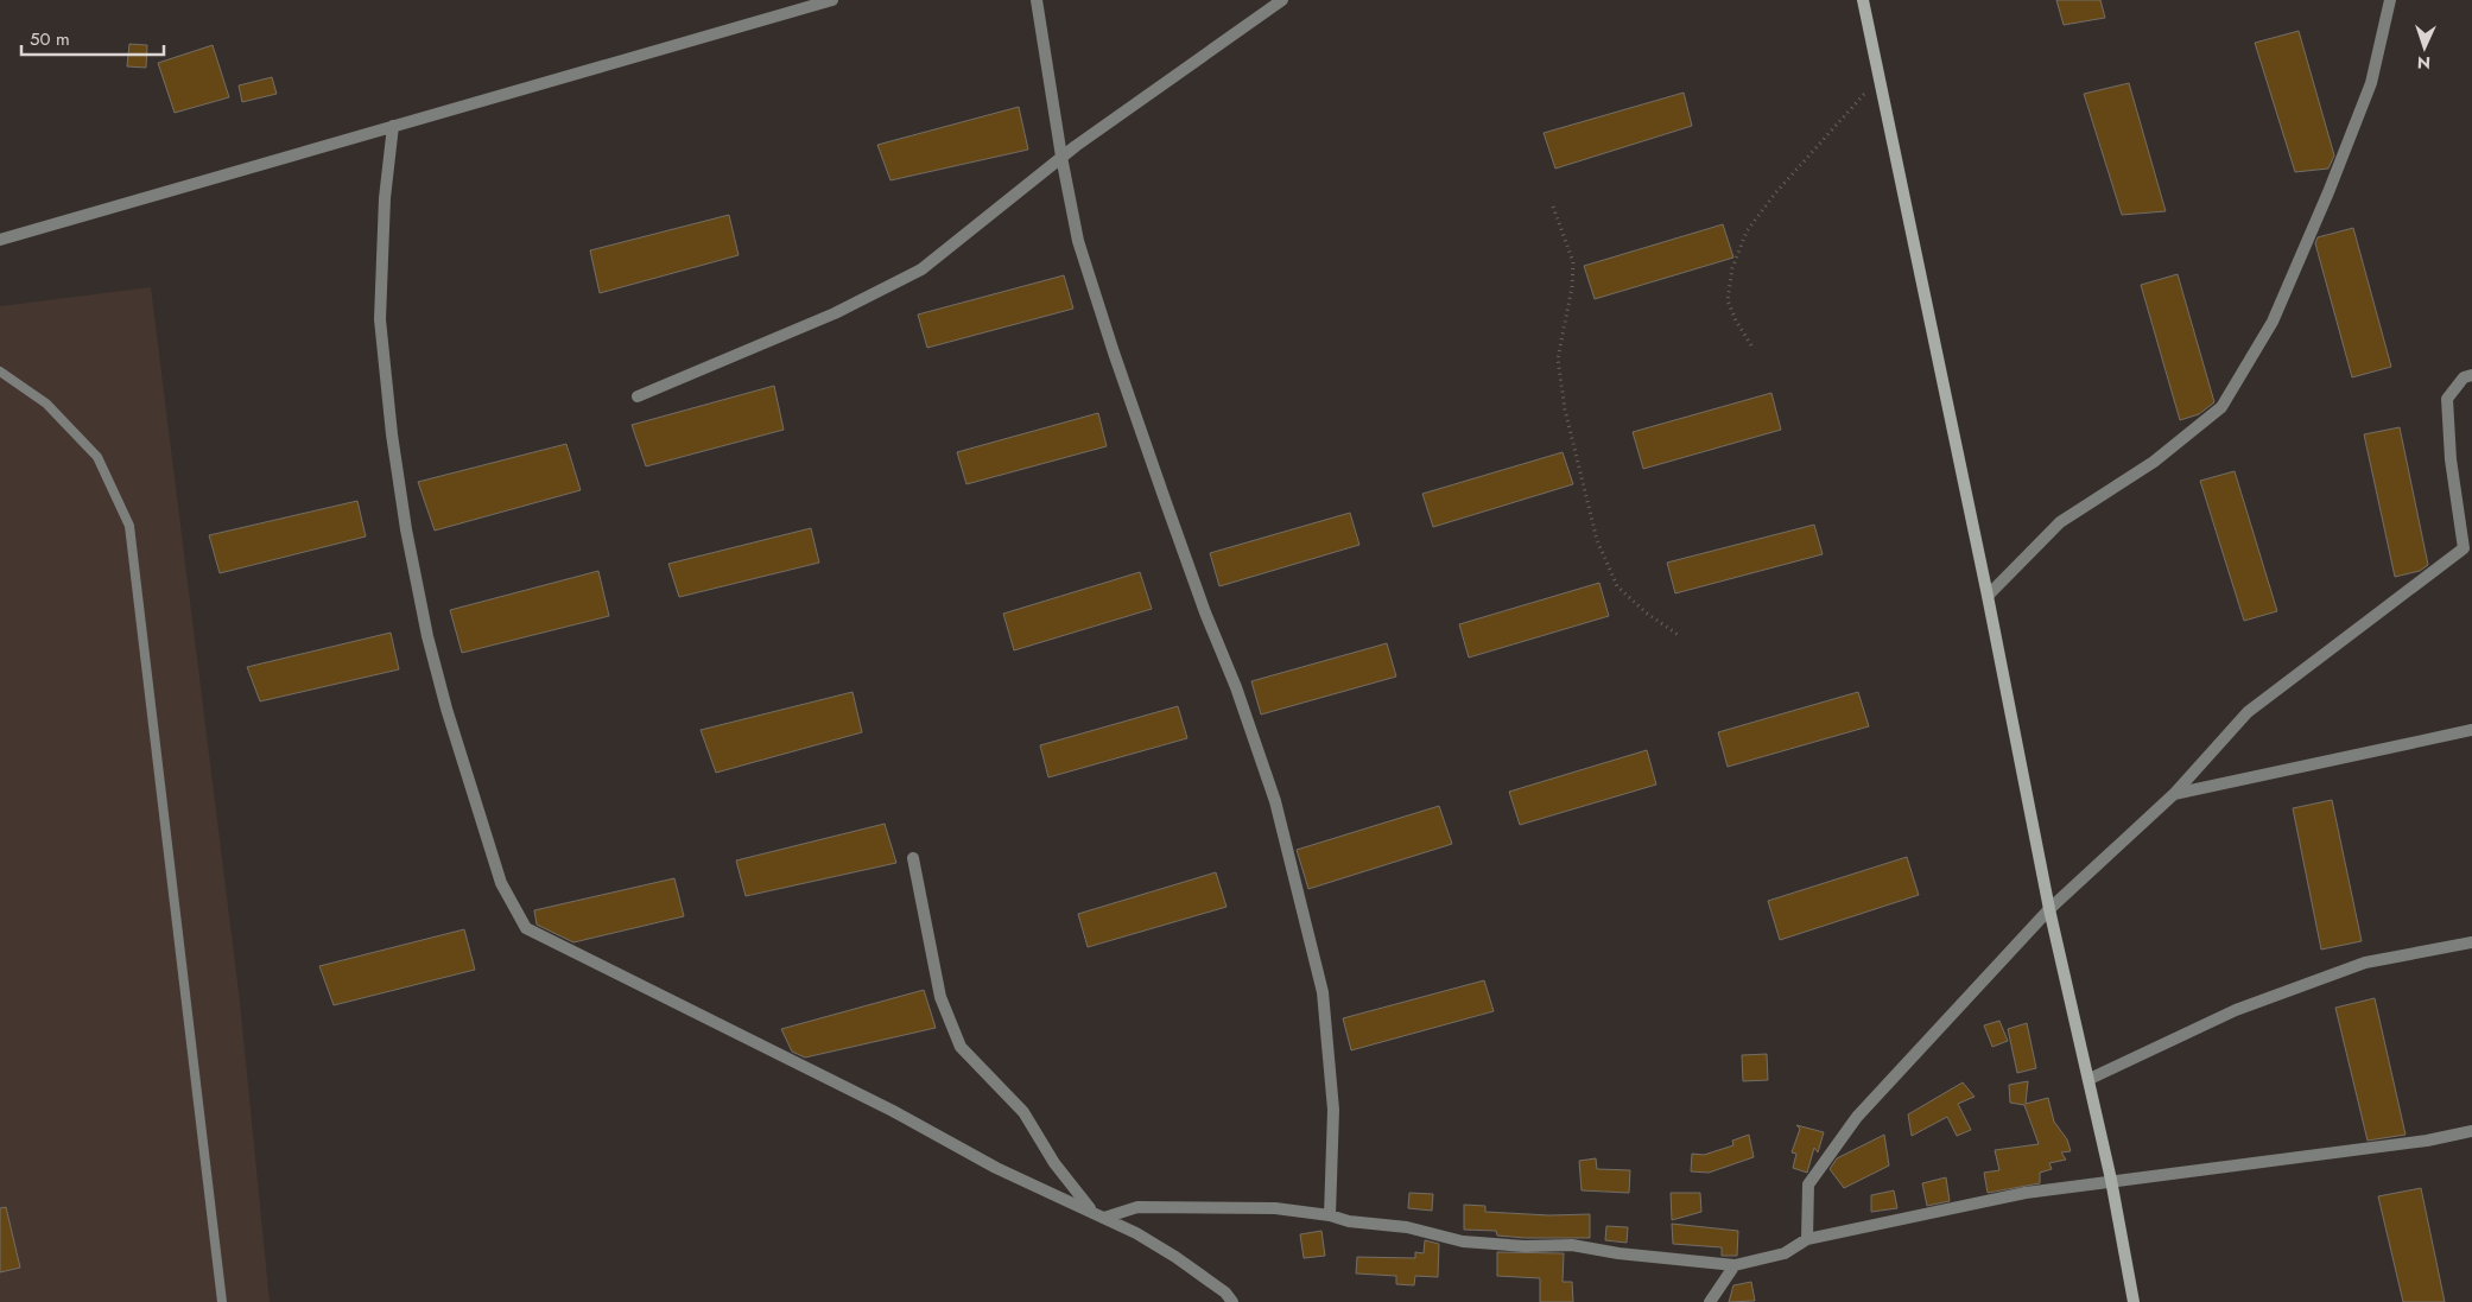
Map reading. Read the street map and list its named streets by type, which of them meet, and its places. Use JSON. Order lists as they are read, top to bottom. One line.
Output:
{"scale_bar":"50 m","north":"bottom"}
